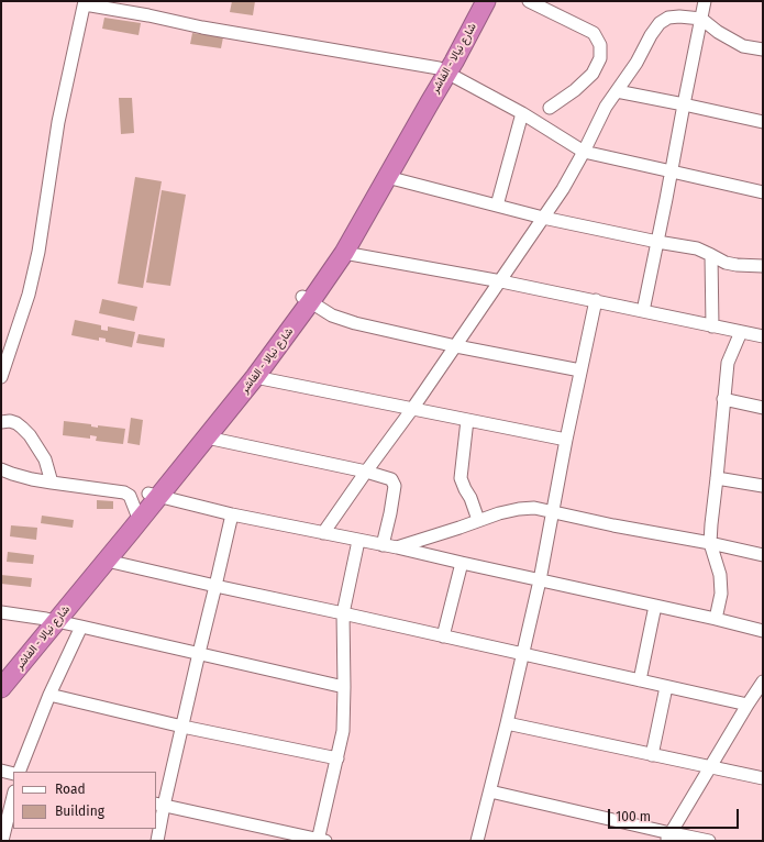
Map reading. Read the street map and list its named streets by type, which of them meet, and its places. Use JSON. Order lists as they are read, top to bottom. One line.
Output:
{"streets":{"highway":["شارع نيالا - الفاشر"]},"legend":["Road","Building"],"scale_bar":"100 m"}
